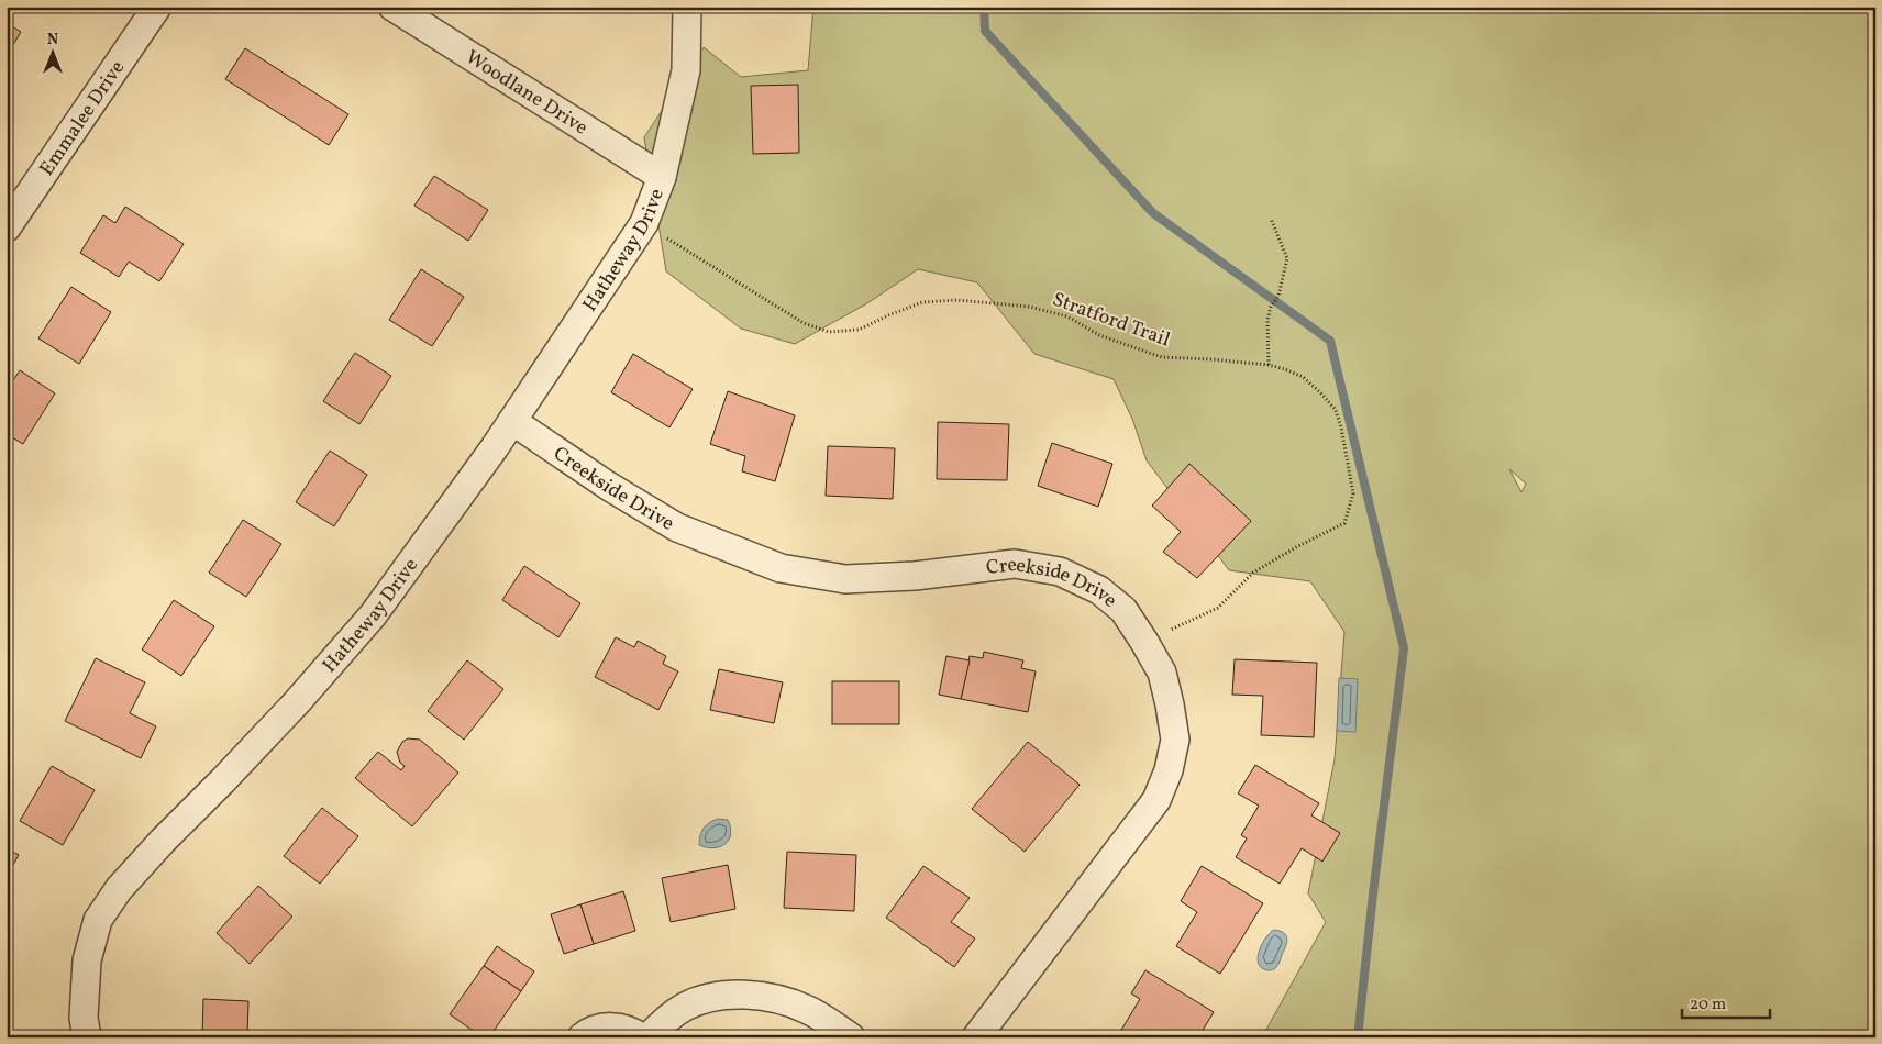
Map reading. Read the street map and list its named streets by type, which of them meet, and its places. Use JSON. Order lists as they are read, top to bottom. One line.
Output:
{"streets":{"street":["Woodlane Drive","Emmalee Drive","Hatheway Drive","Creekside Drive"],"path":["Stratford Trail"]},"crossings":[["Woodlane Drive","Hatheway Drive"],["Hatheway Drive","Stratford Trail"],["Hatheway Drive","Creekside Drive"],["Stratford Trail","Creekside Drive"]],"scale_bar":"20 m","north":"top"}
